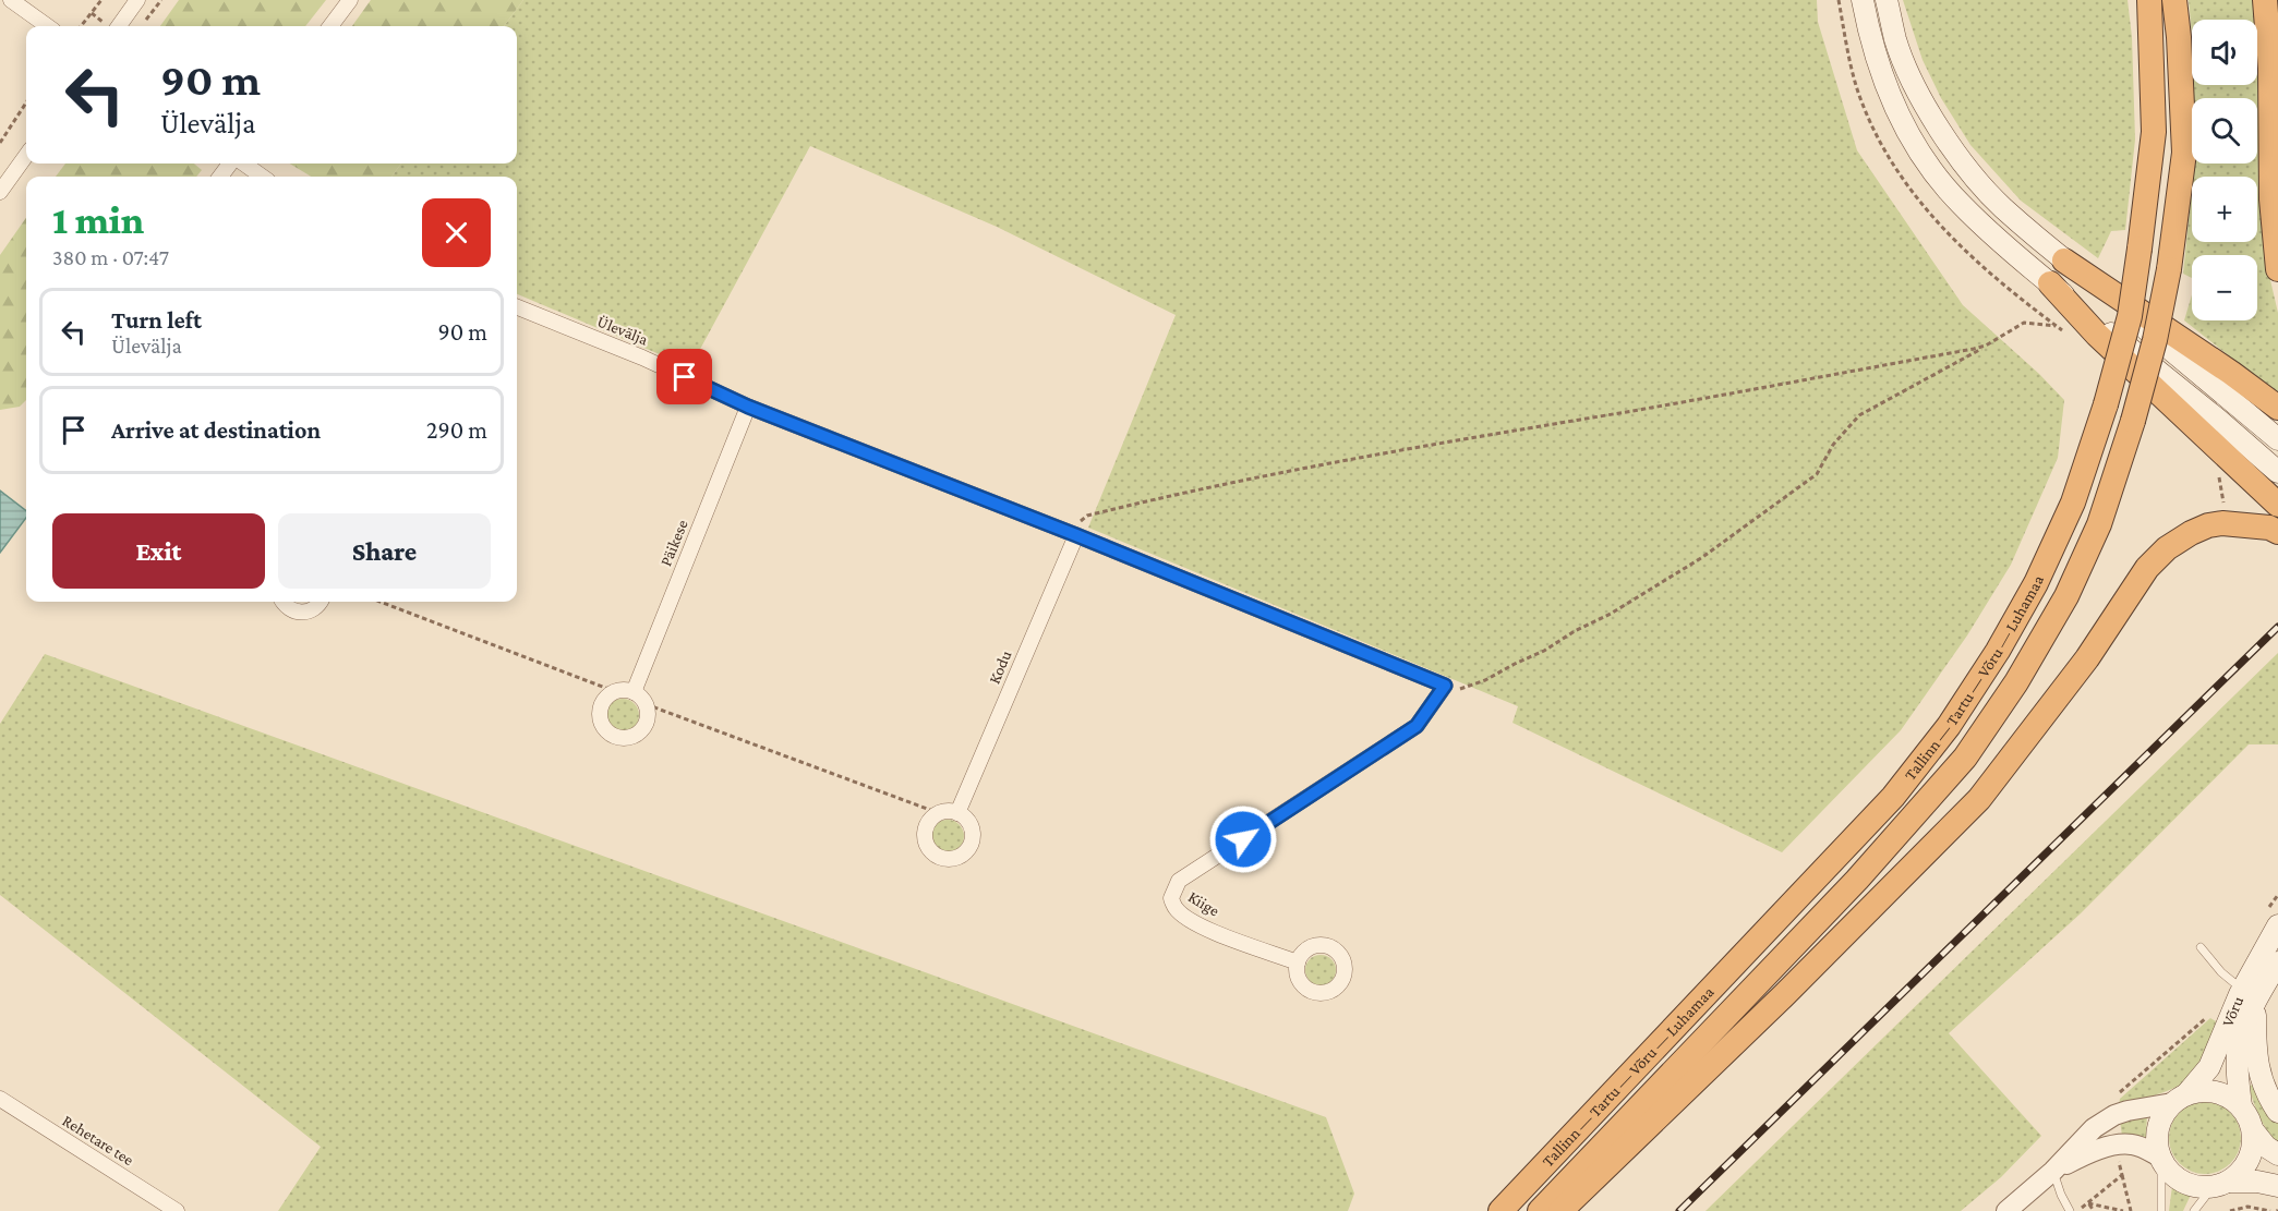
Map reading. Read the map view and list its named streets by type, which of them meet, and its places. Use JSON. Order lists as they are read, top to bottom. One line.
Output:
{"streets":{"highway":["Tallinn — Tartu — Võru — Luhamaa"],"main road":["Võru"],"street":["Ülevälja","Päikese","Kodu","Kiige","Rehetare tee"]},"crossings":[["Ülevälja","Päikese"],["Ülevälja","Kodu"],["Ülevälja","Kiige"]],"page":{"map_buttons":["+","−"],"turn":["90 m","Ülevälja"],"heading":["1 min","380 m · 07:47"],"list":[{"name":"Turn left","note":"Ülevälja","value":"90 m"},{"name":"Arrive at destination","value":"290 m"}],"buttons":["Exit","Share"]}}
